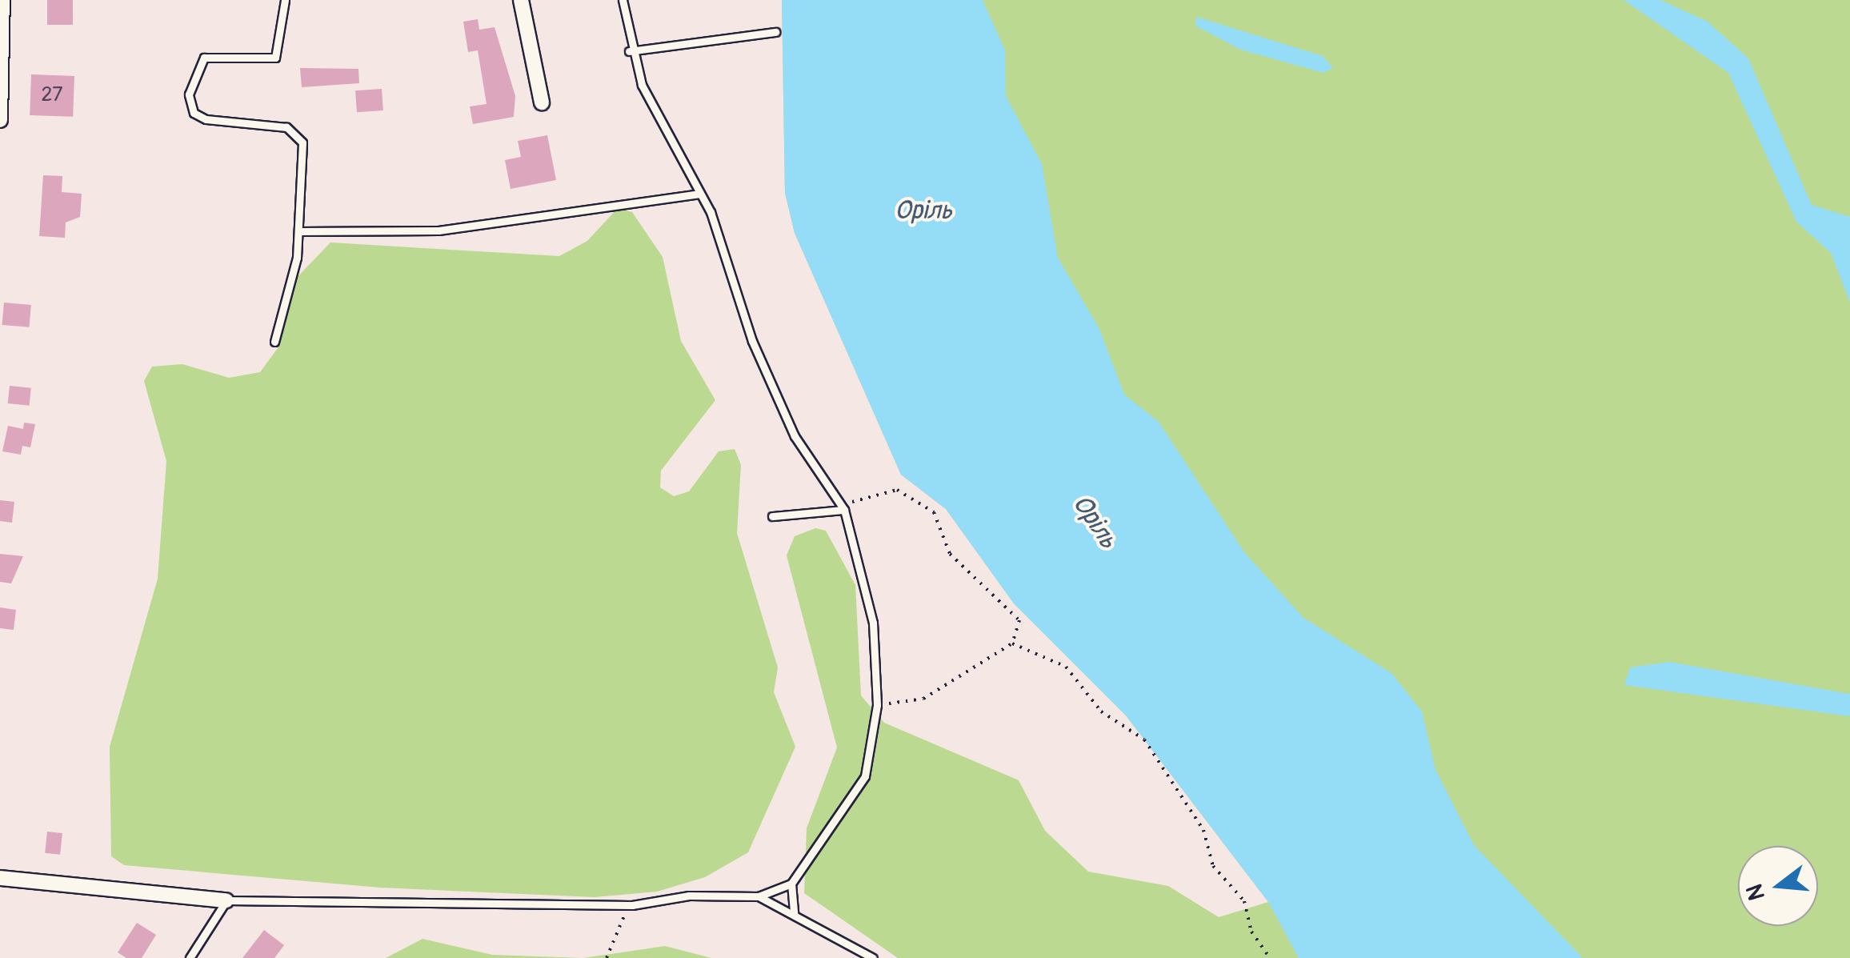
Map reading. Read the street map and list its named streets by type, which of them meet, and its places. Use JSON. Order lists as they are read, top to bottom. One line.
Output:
{"water":["Орiль","Оріль"],"house_numbers":["27"],"north":"left"}
